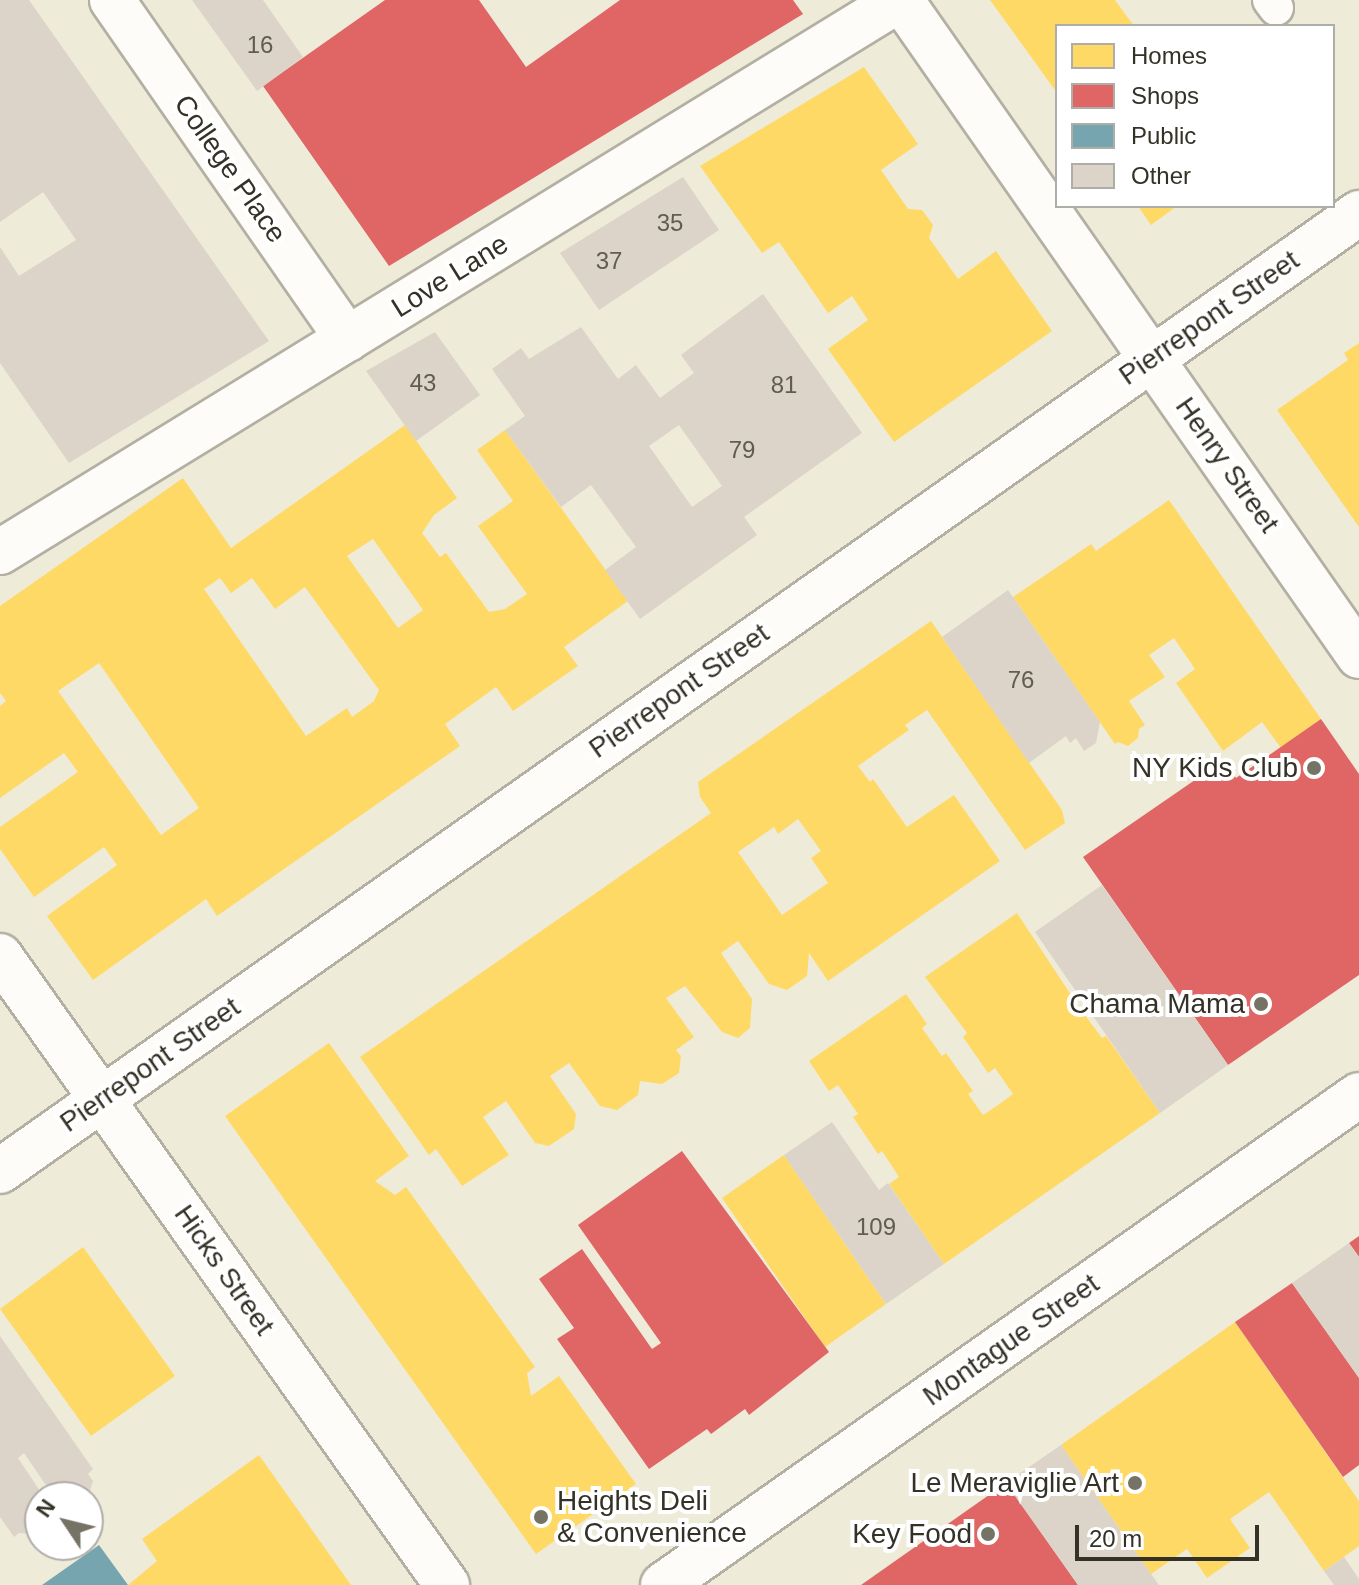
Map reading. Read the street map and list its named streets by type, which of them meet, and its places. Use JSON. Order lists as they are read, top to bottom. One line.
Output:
{"streets":{"street":["College Place","Love Lane","Pierrepont Street","Henry Street","Hicks Street","Montague Street"]},"crossings":[["College Place","Love Lane"],["Love Lane","Henry Street"],["Pierrepont Street","Henry Street"],["Pierrepont Street","Hicks Street"]],"places":["NY Kids Club","Chama Mama","Le Meraviglie Art","Heights Deli & Convenience","Key Food"],"house_numbers":["16","35","37","43","81","79","76","109"],"legend":["Homes","Shops","Public","Other"],"scale_bar":"20 m","north":"top left"}
